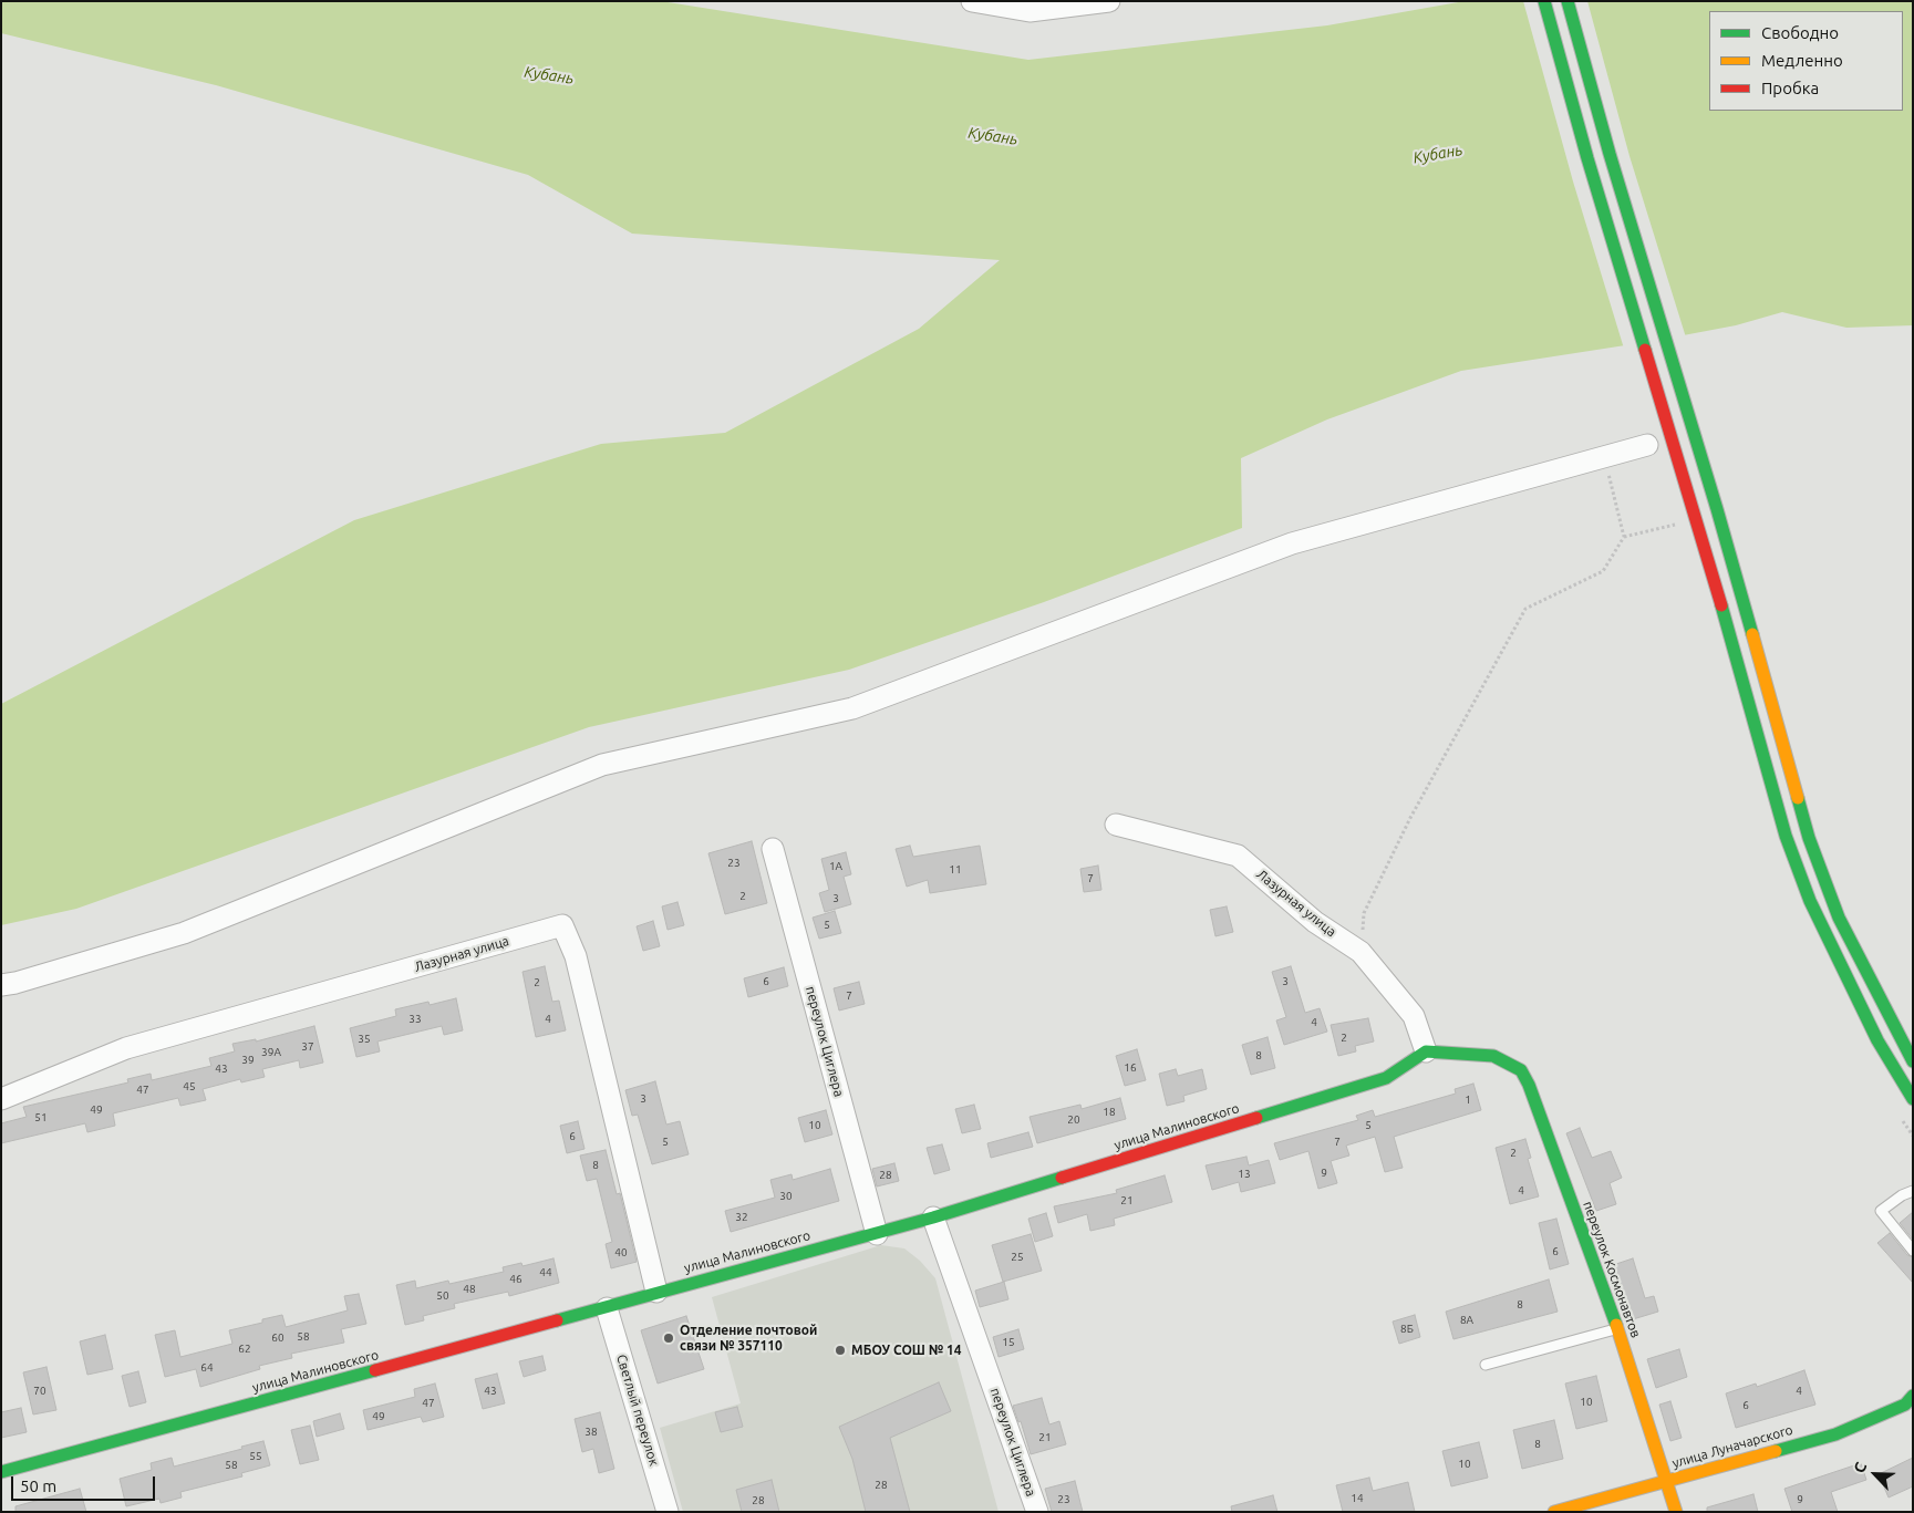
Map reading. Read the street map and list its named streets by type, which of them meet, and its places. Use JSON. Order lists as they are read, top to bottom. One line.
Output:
{"streets":{"street":["Лазурная улица","переулок Циглера","улица Малиновского","переулок Космонавтов","Светлый переулок","улица Луначарского"]},"crossings":[["Лазурная улица","улица Малиновского"],["Лазурная улица","переулок Космонавтов"],["переулок Циглера","улица Малиновского"],["улица Малиновского","переулок Космонавтов"],["улица Малиновского","Светлый переулок"],["переулок Космонавтов","улица Луначарского"]],"water":["Кубань"],"places":["Отделение почтовой связи № 357110","МБОУ СОШ № 14"],"house_numbers":["23","1А","11","7","2","3","5","6","3","2","7","33","4","4","2","35","37","39А","8","39","16","43","45","47","3","1","49","18","51","20","10","5","6","5","7","2","8","9","13","28","4","30","21","32","6","40","25","44","46","48","50","8","8А","8Б","58","60","15","62","64","70","43","4","10","47","6","49","38","21","8","55","10","58","28","14","23","9","28"],"legend":["Свободно","Медленно","Пробка"],"scale_bar":"50 m","north":"top left"}
